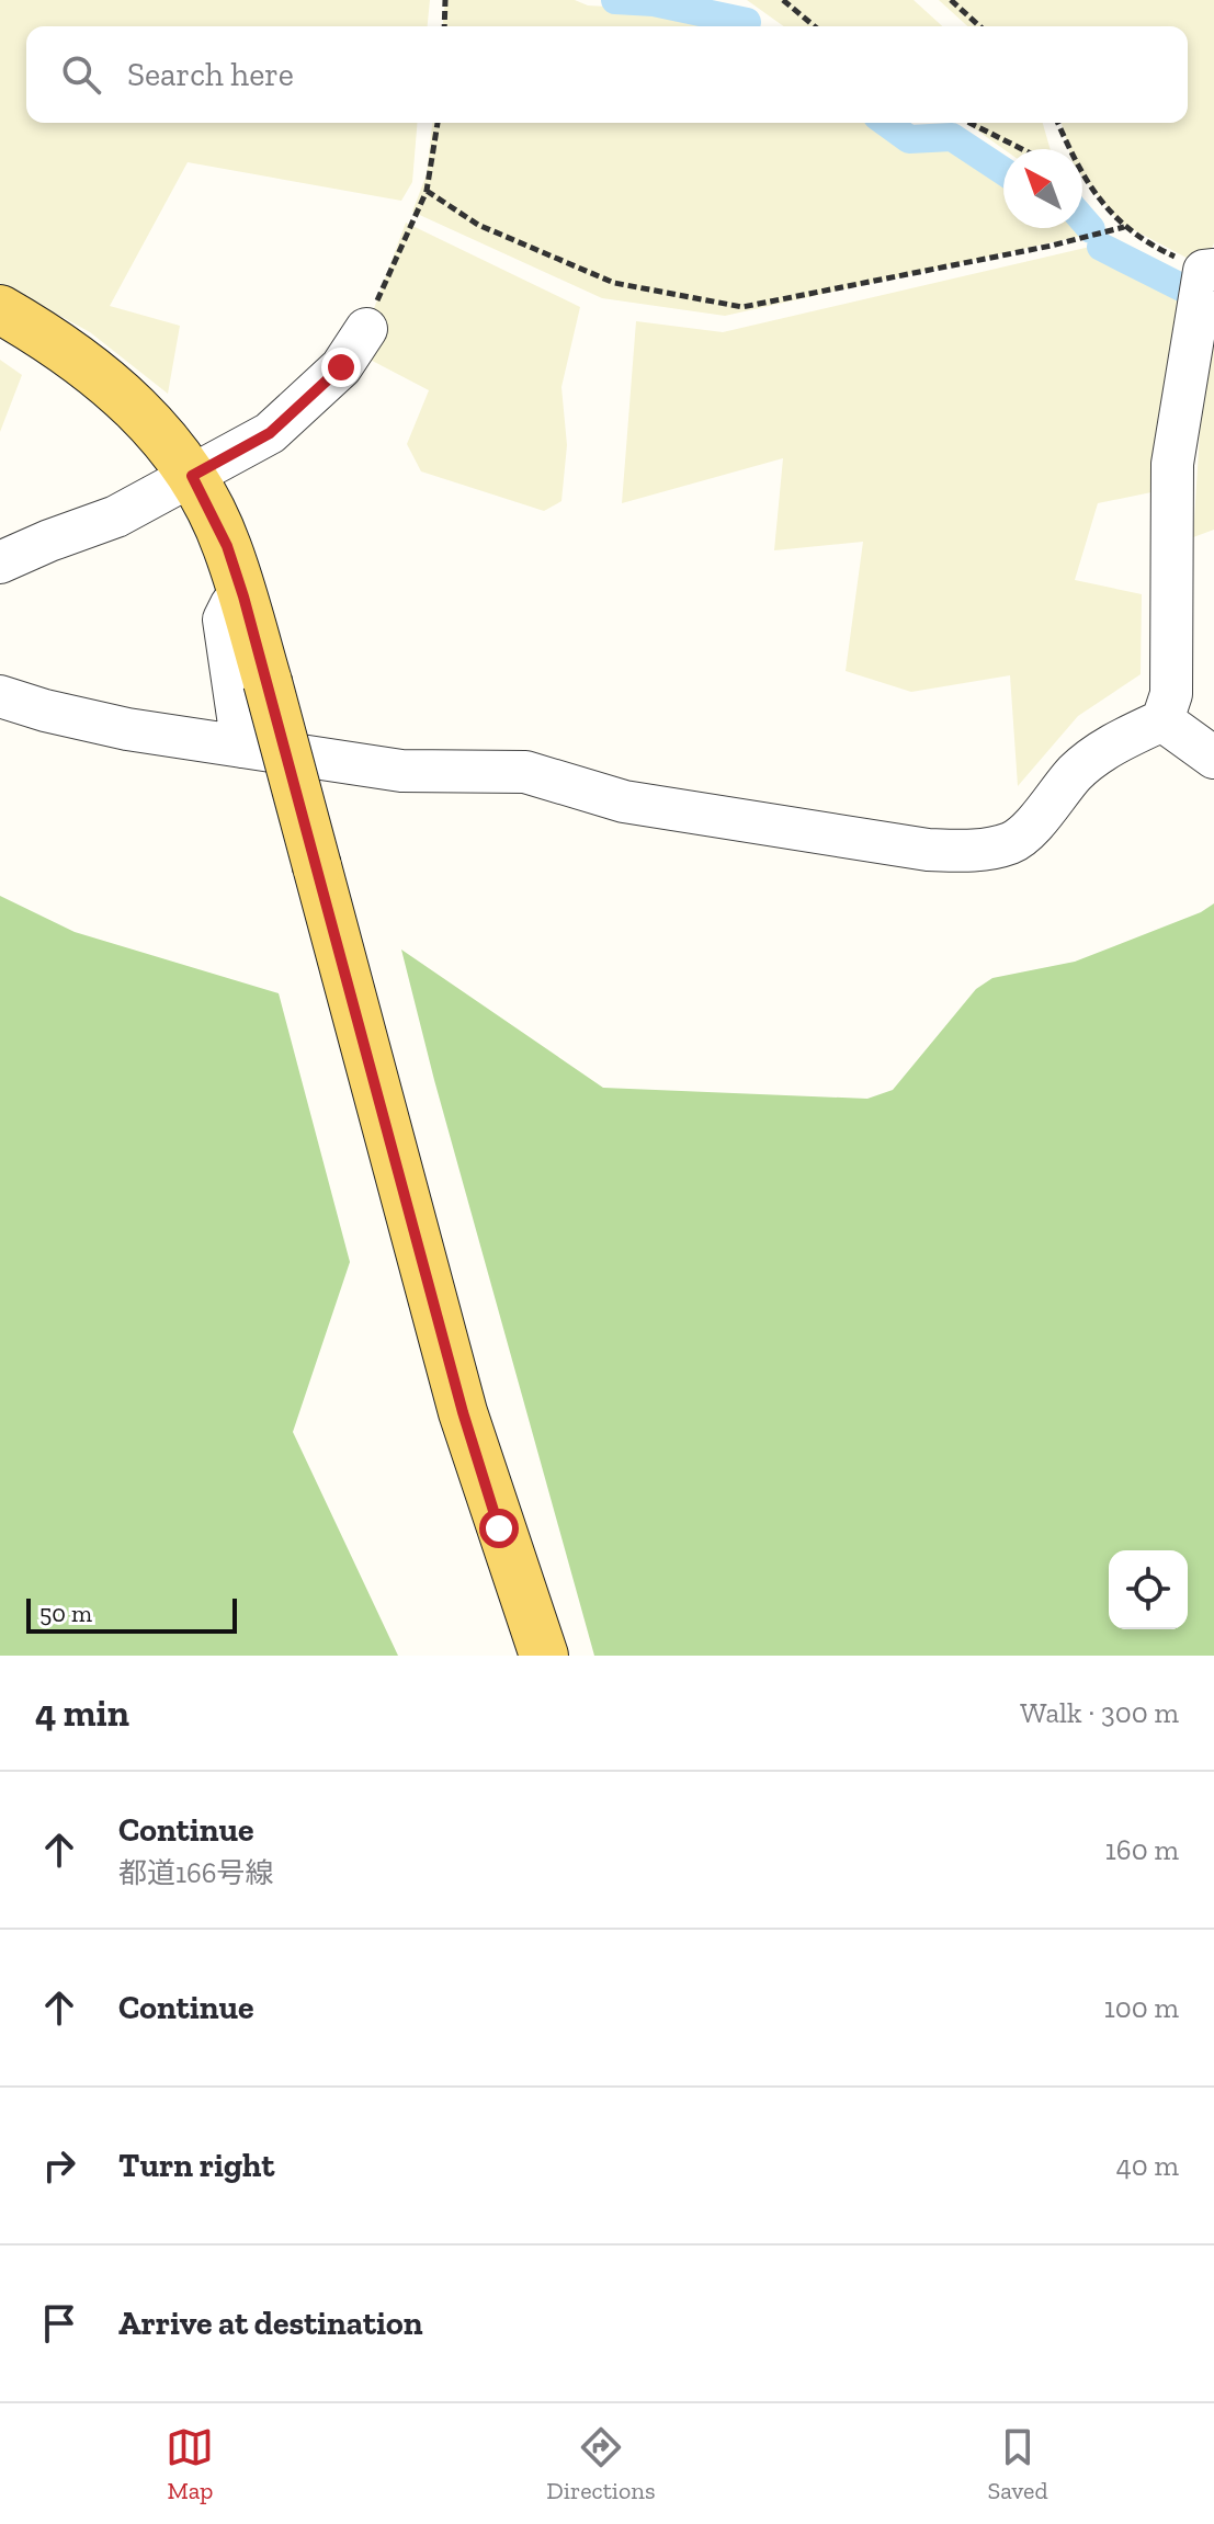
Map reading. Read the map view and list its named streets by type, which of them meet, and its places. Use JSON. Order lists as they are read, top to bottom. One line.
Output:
{"scale_bar":"50 m","north":"top left","page":{"search":"Search here","scale":"50 m","heading":["4 min","Walk · 300 m"],"list":[["Continue","都道166号線","160 m"],["Continue","100 m"],["Turn right","40 m"],"Arrive at destination"],"nav":["Map","Directions","Saved"]}}
